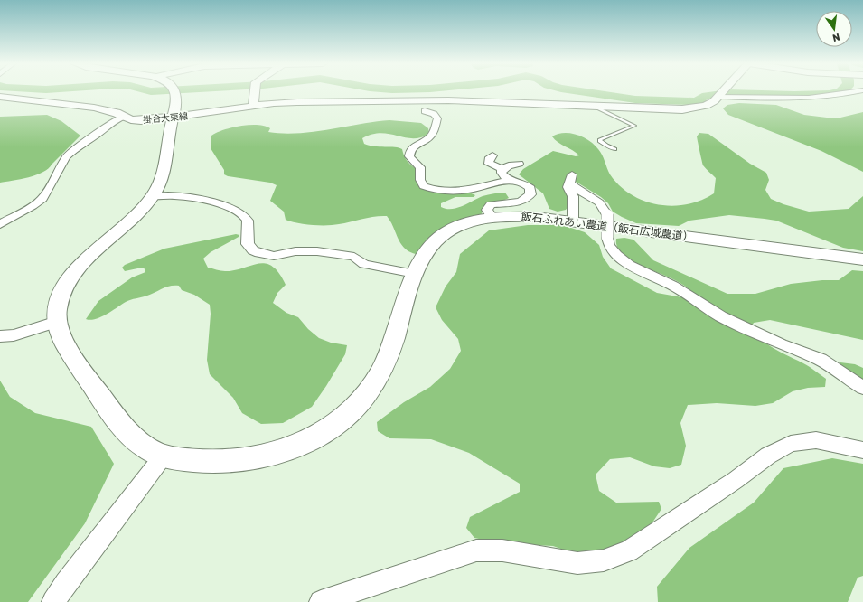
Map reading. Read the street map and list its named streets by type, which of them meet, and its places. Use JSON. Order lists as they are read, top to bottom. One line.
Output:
{"streets":{"street":["掛合大東線","飯石ふれあい農道（飯石広域農道）"]},"crossings":[["掛合大東線","飯石ふれあい農道（飯石広域農道）"]],"north":"bottom"}
